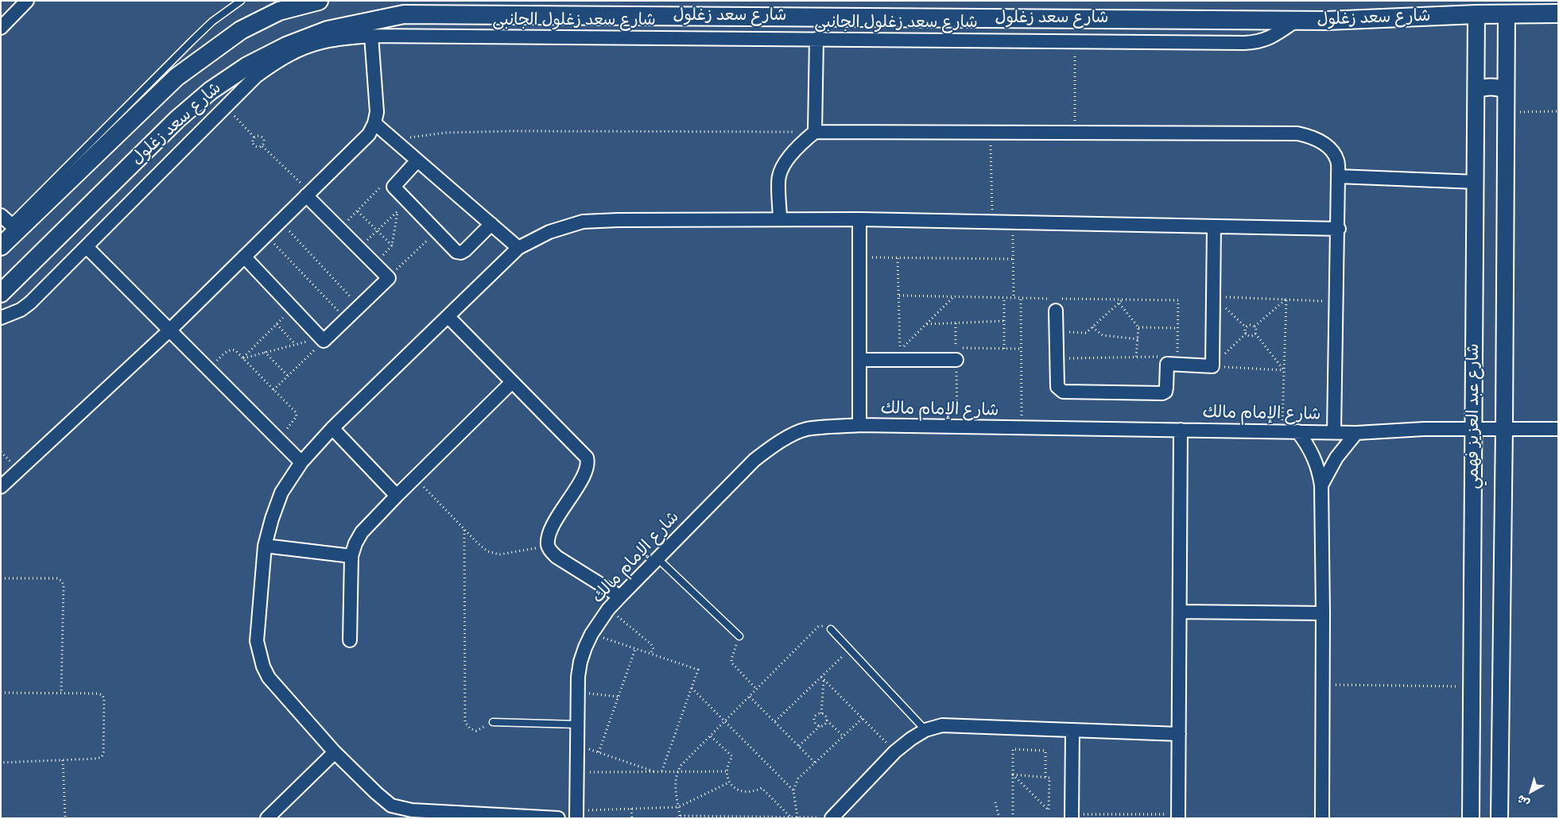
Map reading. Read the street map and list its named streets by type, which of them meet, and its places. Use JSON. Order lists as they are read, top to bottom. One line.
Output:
{"streets":{"main road":["شارع سعد زغلول"],"street":["شارع سعد زغلول الجانبى","شارع الإمام مالك","شارع عبد العزيز فهمي"]},"crossings":[["شارع سعد زغلول","شارع سعد زغلول الجانبى"],["شارع سعد زغلول","شارع عبد العزيز فهمي"],["شارع الإمام مالك","شارع عبد العزيز فهمي"]],"north":"bottom left"}
